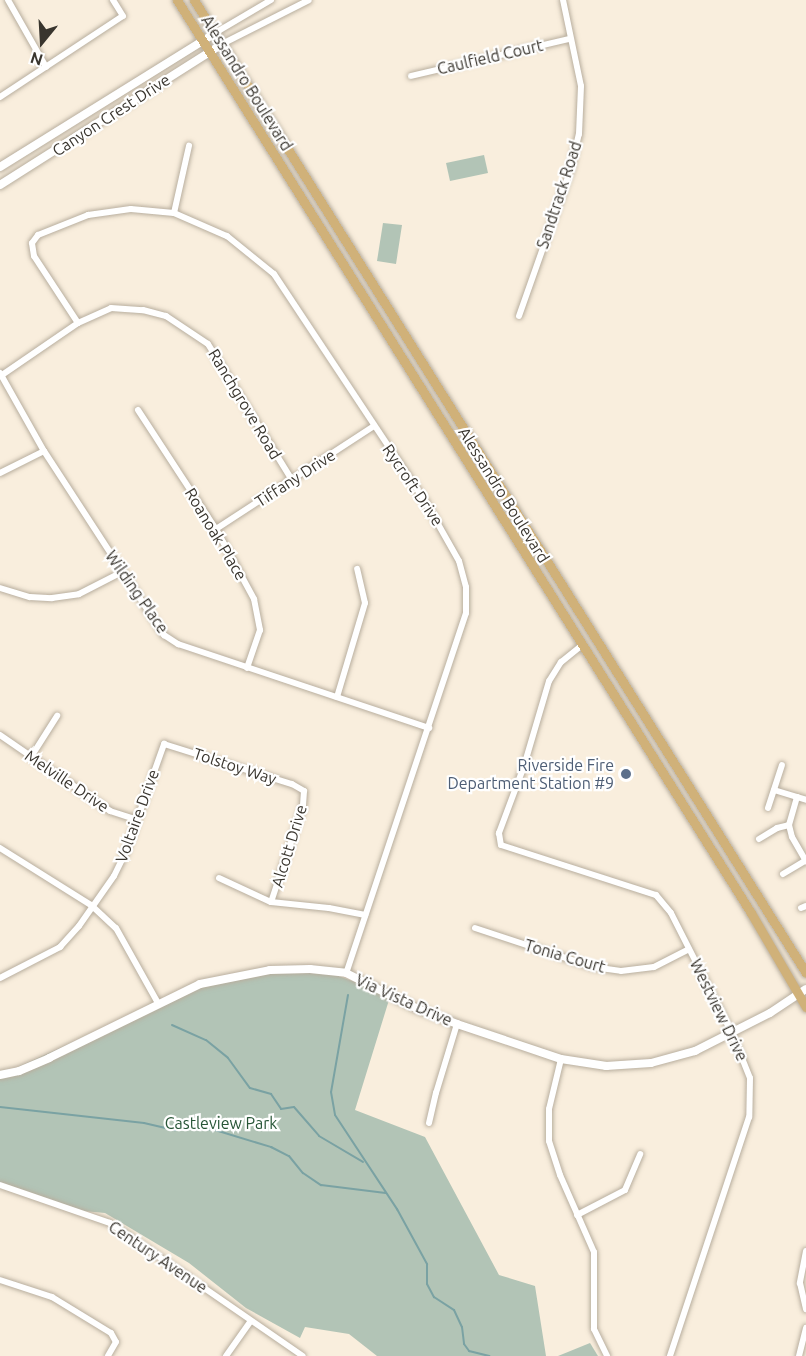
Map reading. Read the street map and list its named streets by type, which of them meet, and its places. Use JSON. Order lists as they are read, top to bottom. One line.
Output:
{"streets":{"main road":["Alessandro Boulevard"],"street":["Caulfield Court","Canyon Crest Drive","Sandtrack Road","Ranchgrove Road","Tiffany Drive","Rycroft Drive","Roanoak Place","Wilding Place","Tolstoy Way","Melville Drive","Voltaire Drive","Alcott Drive","Tonia Court","Via Vista Drive","Westview Drive","Century Avenue"]},"crossings":[["Caulfield Court","Sandtrack Road"],["Alessandro Boulevard","Canyon Crest Drive"],["Alessandro Boulevard","Via Vista Drive"],["Alessandro Boulevard","Westview Drive"],["Ranchgrove Road","Tiffany Drive"],["Ranchgrove Road","Rycroft Drive"],["Ranchgrove Road","Wilding Place"],["Tiffany Drive","Rycroft Drive"],["Tiffany Drive","Roanoak Place"],["Rycroft Drive","Wilding Place"],["Rycroft Drive","Via Vista Drive"],["Roanoak Place","Wilding Place"],["Tolstoy Way","Voltaire Drive"],["Tolstoy Way","Alcott Drive"],["Melville Drive","Voltaire Drive"],["Tonia Court","Westview Drive"],["Via Vista Drive","Westview Drive"]],"parks":["Castleview Park"],"places":["Riverside Fire Department Station #9"],"north":"bottom"}
